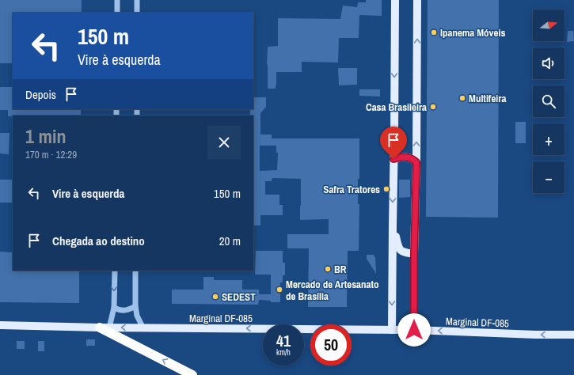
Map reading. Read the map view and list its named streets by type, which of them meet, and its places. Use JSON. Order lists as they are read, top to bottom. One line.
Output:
{"streets":{"main road":["Marginal DF-085"]},"one_way":["Marginal DF-085"],"places":["Ipanema Móveis","Multifeira","Casa Brasileira","Safra Tratores","BR","Mercado de Artesanato de Brasília","SEDEST"],"north":"right","page":{"map_buttons":["+","−"],"turn":["150 m","Vire à esquerda"],"then":"Depois","heading":["1 min","170 m · 12:29"],"list":[{"name":"Vire à esquerda","value":"150 m"},{"name":"Chegada ao destino","value":"20 m"}],"speed":"41 km/h","limit":"50"}}
